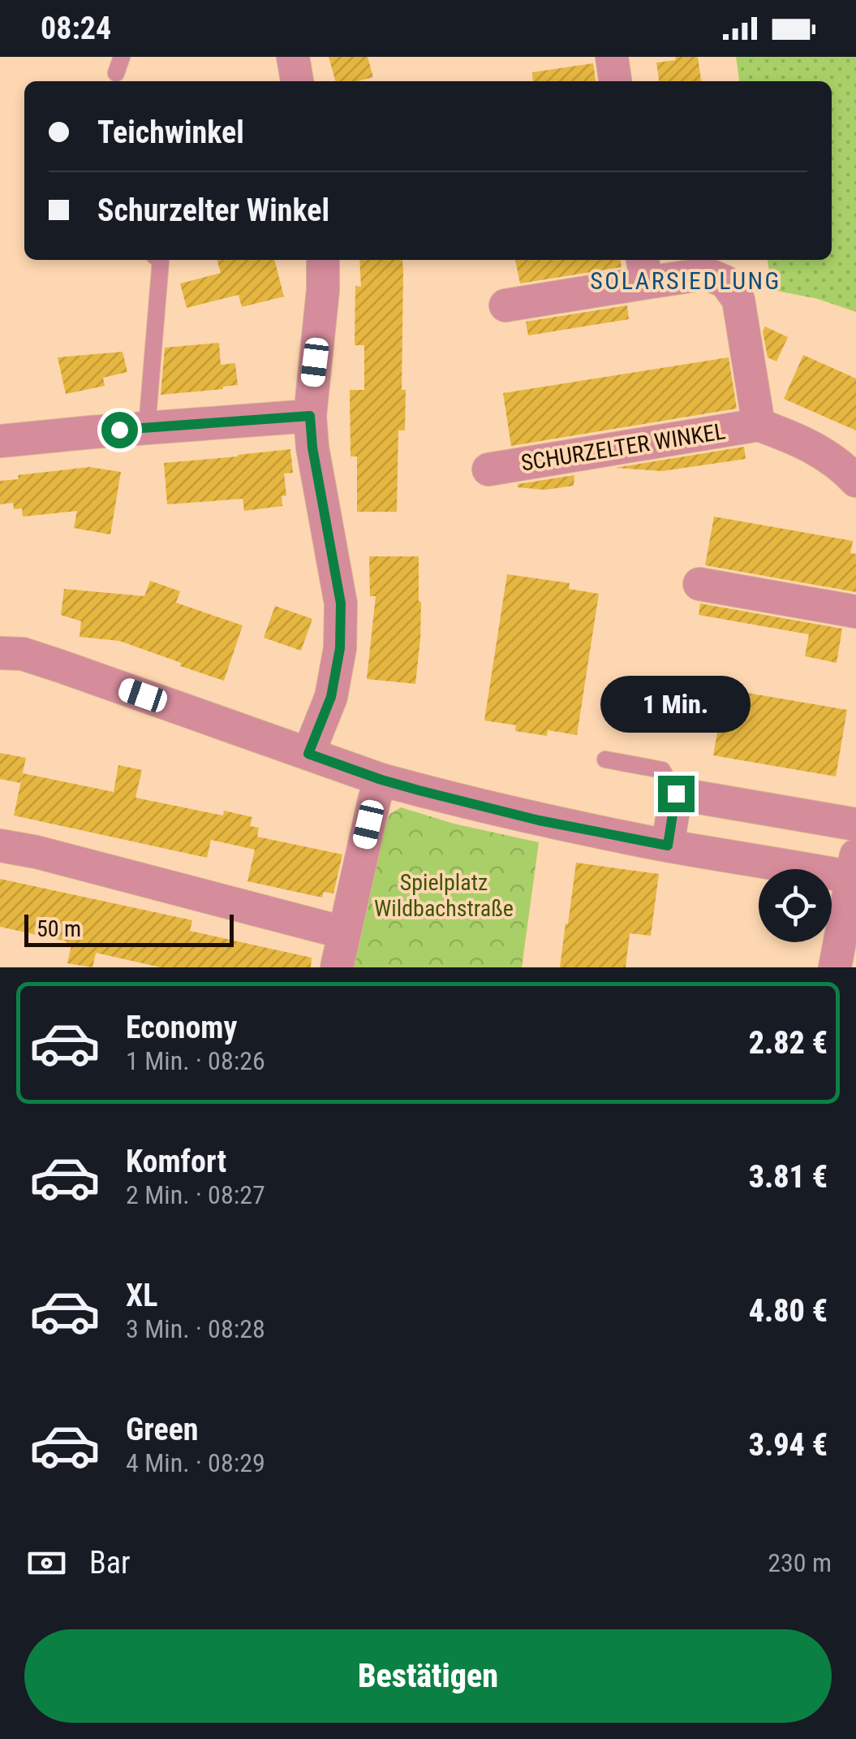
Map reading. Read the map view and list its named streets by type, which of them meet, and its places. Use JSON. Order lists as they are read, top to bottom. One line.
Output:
{"streets":{"street":["SCHURZELTER WINKEL"]},"districts":["SOLARSIEDLUNG"],"parks":["Spielplatz Wildbachstraße"],"scale_bar":"50 m","page":{"status":"08:24","banner":["Teichwinkel","Schurzelter Winkel"],"bubble":"1 Min.","scale":"50 m","list":[{"name":"Economy","note":"1 Min. · 08:26","value":"2.82 €"},{"name":"Komfort","note":"2 Min. · 08:27","value":"3.81 €"},{"name":"XL","note":"3 Min. · 08:28","value":"4.80 €"},{"name":"Green","note":"4 Min. · 08:29","value":"3.94 €"}],"pay":["Bar","230 m"],"buttons":"Bestätigen"}}
